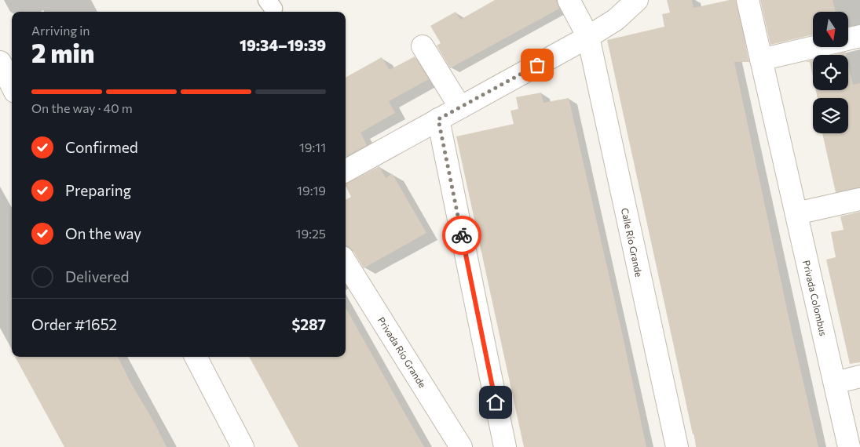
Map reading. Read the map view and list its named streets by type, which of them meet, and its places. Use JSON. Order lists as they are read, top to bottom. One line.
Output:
{"streets":{"street":["Calle Río Grande","Privada Colombus","Privada Río Grande"]},"north":"bottom","page":{"heading":["2 min","Arriving in","19:34–19:39"],"panel":["Order #1652","$287"],"bar":"On the way · 40 m","list":[["Confirmed","19:11"],["Preparing","19:19"],["On the way","19:25"],"Delivered"]}}
